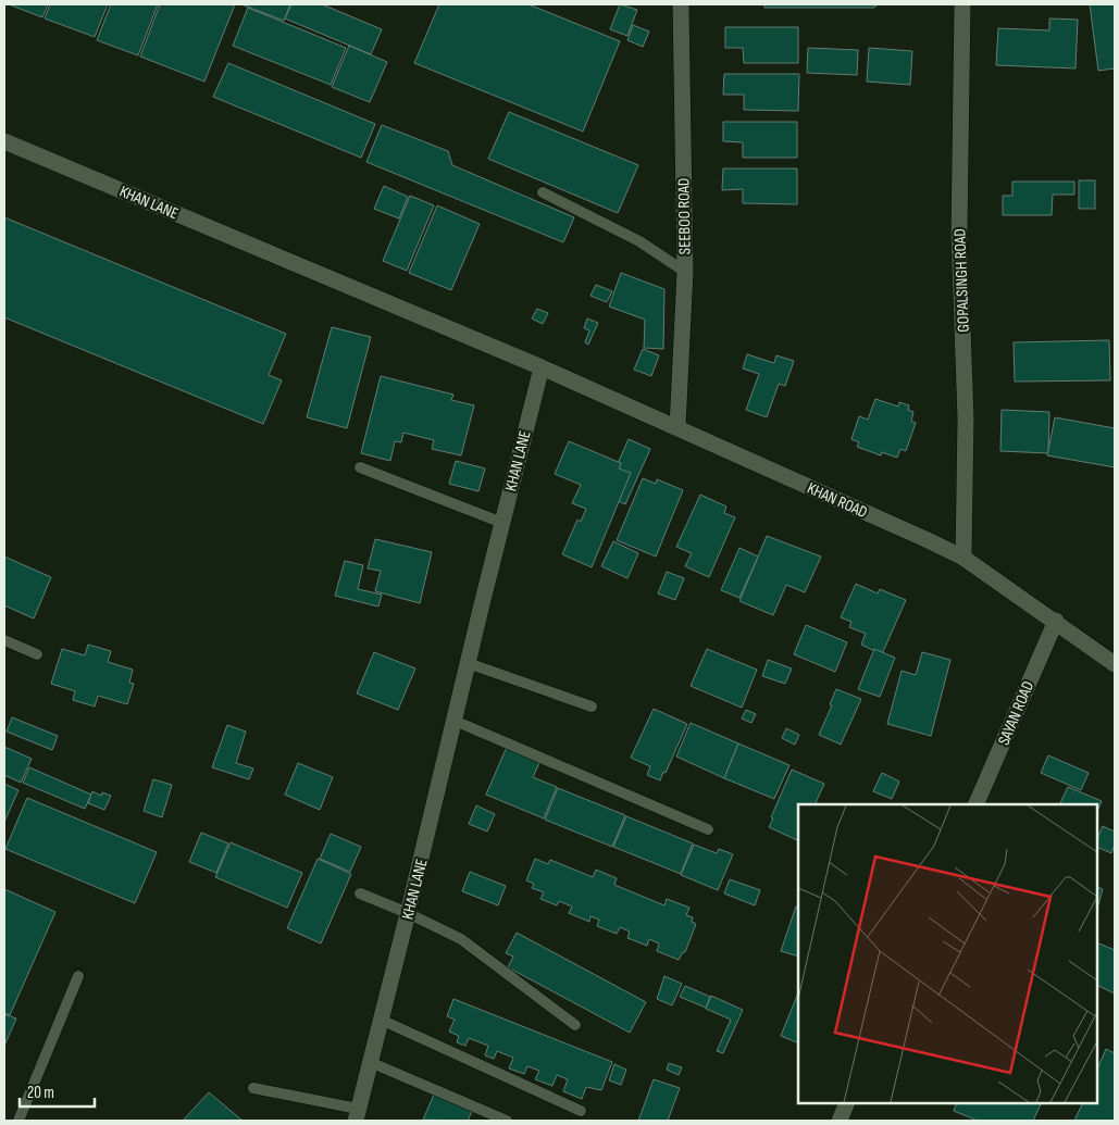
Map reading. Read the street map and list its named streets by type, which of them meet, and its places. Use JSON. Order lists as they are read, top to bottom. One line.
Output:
{"streets":{"street":["KHAN LANE","SEEBOO ROAD","GOPALSINGH ROAD","KHAN ROAD","SAYAN ROAD"]},"crossings":[["KHAN LANE","KHAN ROAD"],["SEEBOO ROAD","KHAN ROAD"],["GOPALSINGH ROAD","KHAN ROAD"],["KHAN ROAD","SAYAN ROAD"]],"scale_bar":"20 m"}
